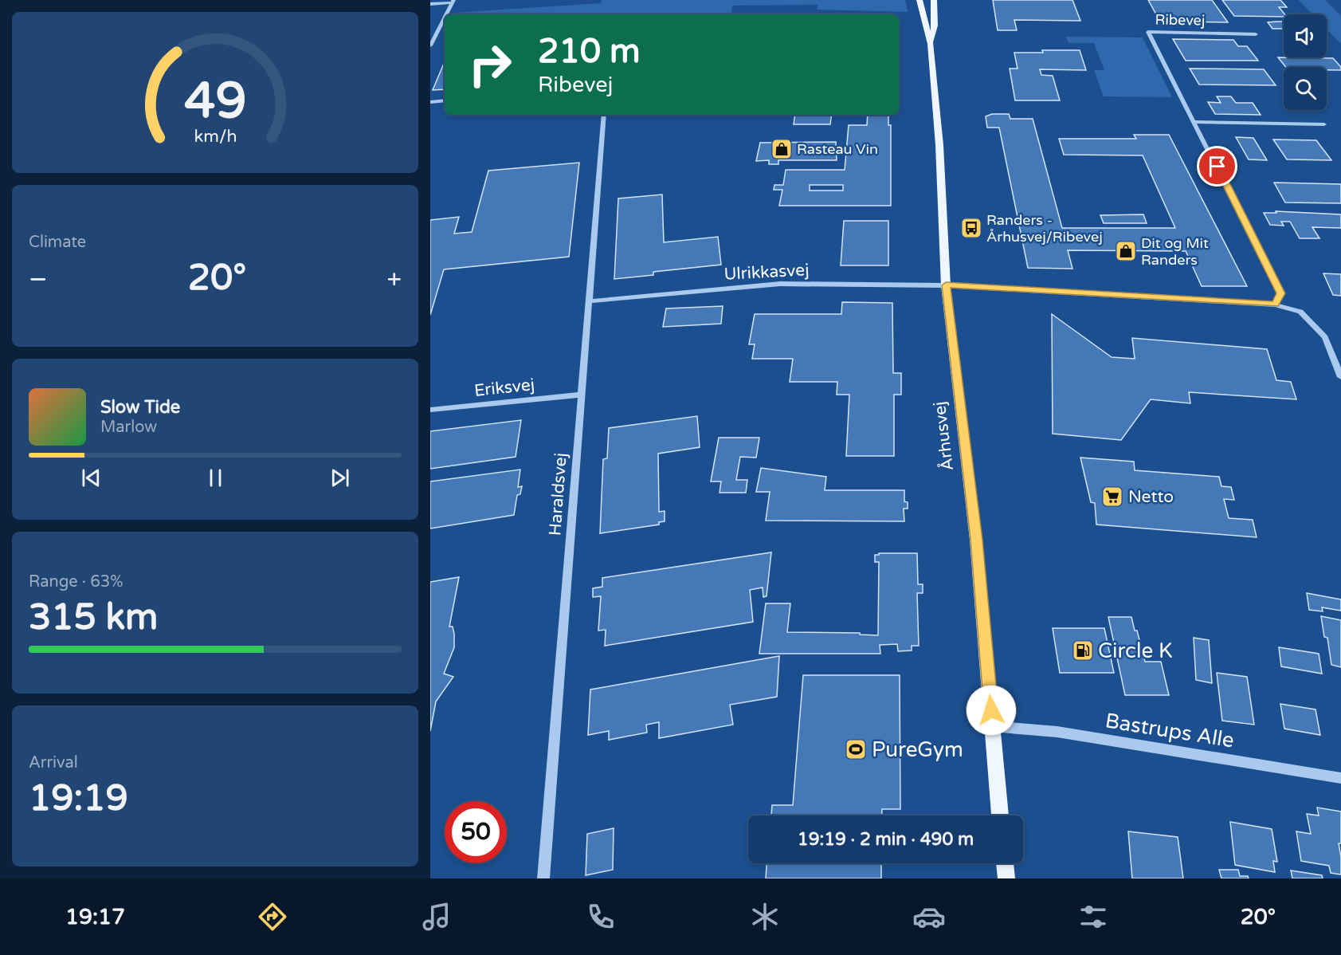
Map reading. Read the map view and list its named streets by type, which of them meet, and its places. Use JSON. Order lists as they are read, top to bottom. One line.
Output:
{"streets":{"main road":["Århusvej"],"street":["Ribevej","Ulrikkasvej","Eriksvej","Haraldsvej","Bastrups Alle"]},"crossings":[["Ulrikkasvej","Århusvej"],["Ulrikkasvej","Haraldsvej"],["Eriksvej","Haraldsvej"],["Århusvej","Bastrups Alle"]],"places":{"shop":["Rasteau Vin","Dit og Mit Randers"],"bus stop":["Randers - Århusvej/Ribevej"],"supermarket":["Netto"],"fuel station":["Circle K"],"sports":["PureGym"]},"page":{"turn":["210 m","Ribevej"],"tile":["Climate",["Range · 63%","315 km"],["Arrival","19:19"]],"heat":["−","20°","+"],"song":["Slow Tide","Marlow"],"limit":"50","trip":"19:19 · 2 min · 490 m","tabs":["19:17","20°"],"gauge":["49","km/h"]}}
